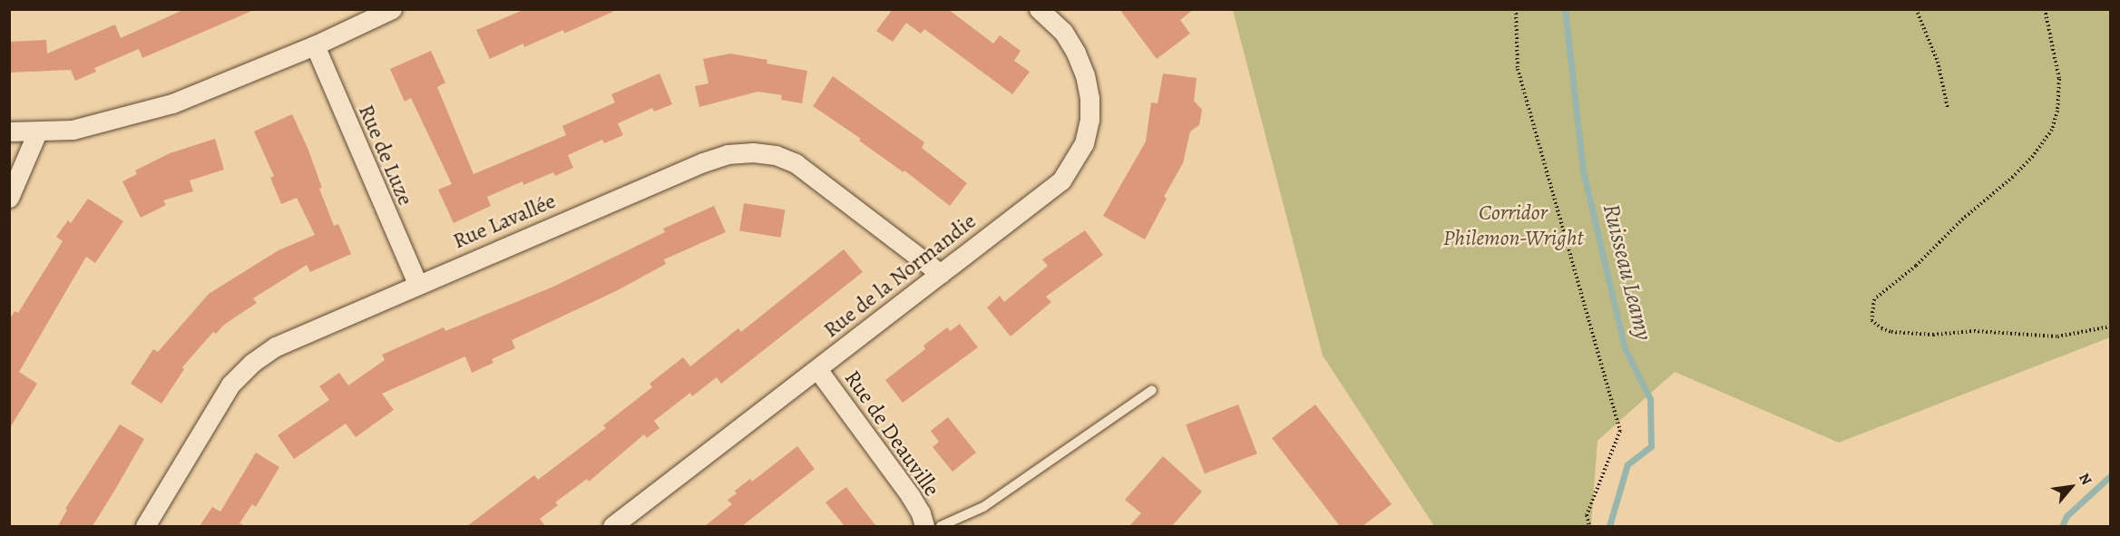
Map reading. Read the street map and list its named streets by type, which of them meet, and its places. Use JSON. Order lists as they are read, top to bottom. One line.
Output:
{"streets":{"street":["Rue de Luze","Rue Lavallée","Rue de la Normandie","Rue de Deauville"]},"crossings":[["Rue de Luze","Rue Lavallée"],["Rue Lavallée","Rue de la Normandie"],["Rue de la Normandie","Rue de Deauville"]],"water":["Ruisseau Leamy"],"parks":["Corridor Philemon-Wright"],"north":"top right"}
